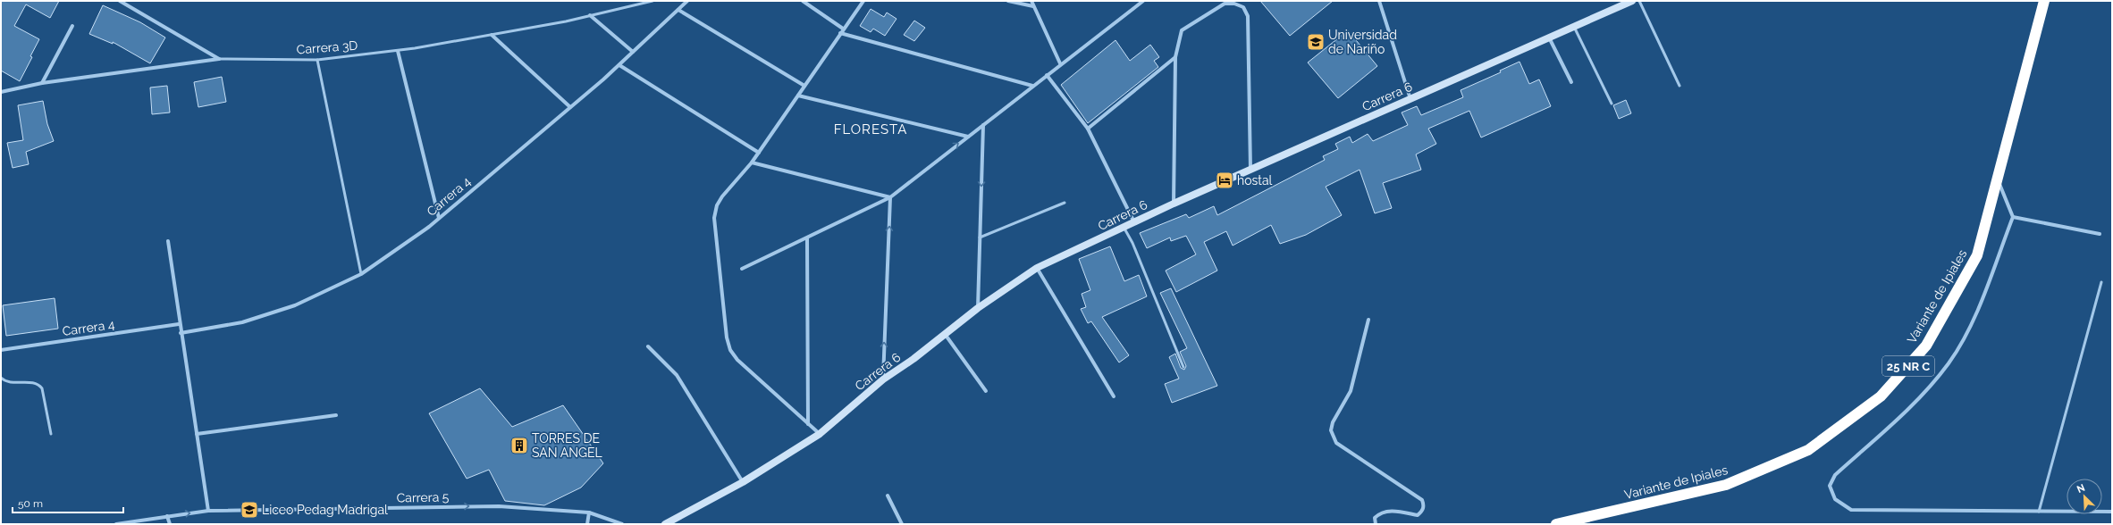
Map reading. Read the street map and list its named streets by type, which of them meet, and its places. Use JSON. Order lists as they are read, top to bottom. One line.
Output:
{"streets":{"highway":["Variante de Ipiales","25 NR C"],"main road":["Carrera 6"],"street":["Carrera 3D","Carrera 4","Carrera 5"]},"one_way":["Carrera 5"],"districts":["FLORESTA"],"places":{"school or university":["Universidad de Nariño","Liceo Pedag Madrigal"],"hotel":["hostal"],"building":["TORRES DE SAN ANGEL"]},"scale_bar":"50 m","north":"top left"}
